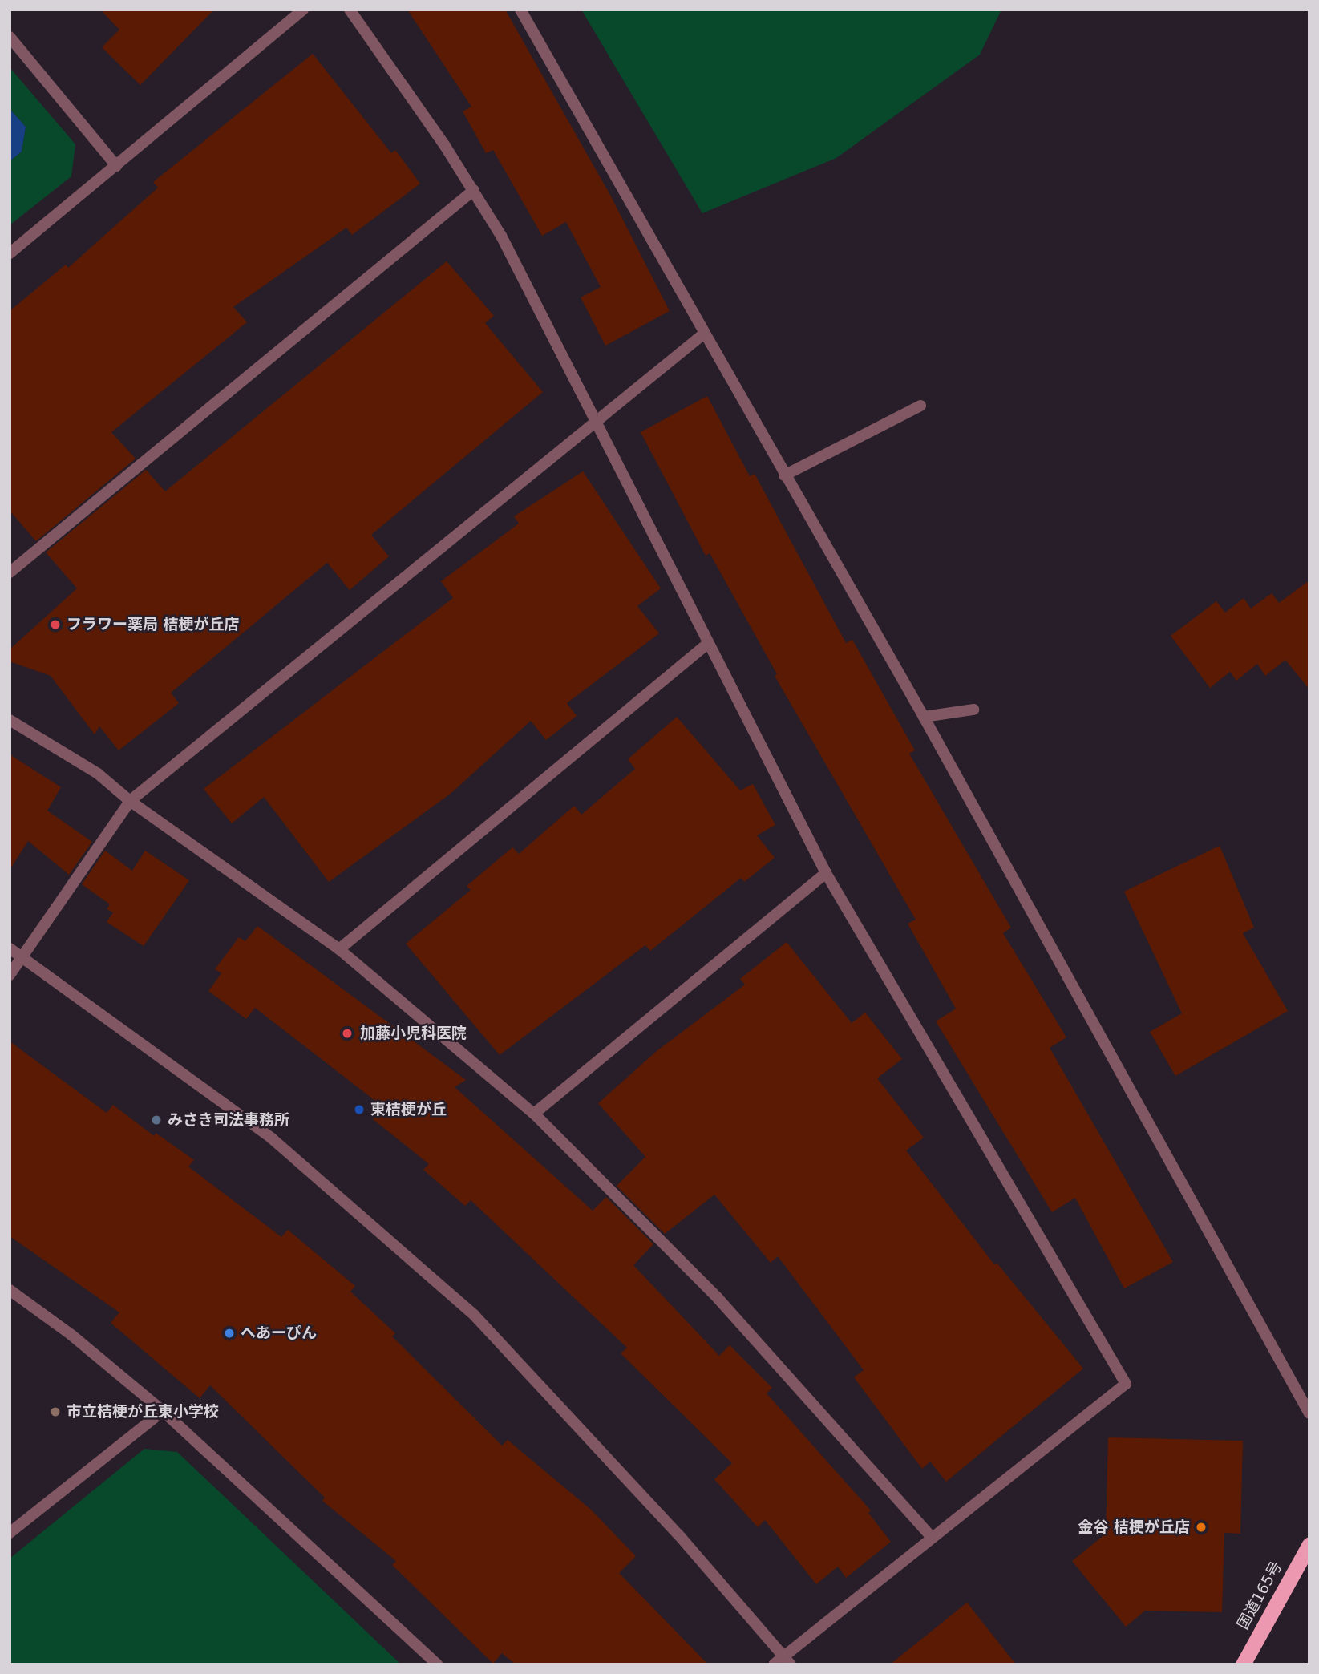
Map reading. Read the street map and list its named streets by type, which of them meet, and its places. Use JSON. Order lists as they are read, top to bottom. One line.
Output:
{"streets":{"highway":["国道165号"]},"places":["フラワー薬局 桔梗が丘店","加藤小児科医院","東桔梗が丘","みさき司法事務所","へあーぴん","市立桔梗が丘東小学校","金谷 桔梗が丘店"]}
